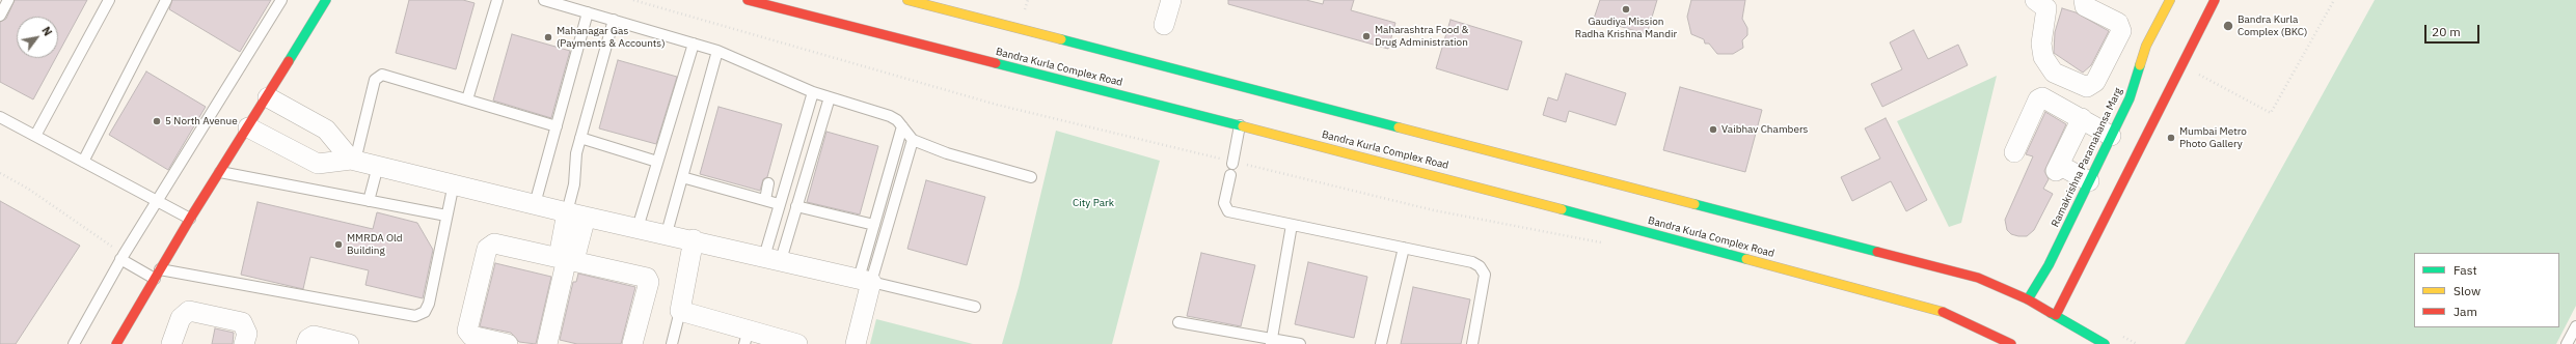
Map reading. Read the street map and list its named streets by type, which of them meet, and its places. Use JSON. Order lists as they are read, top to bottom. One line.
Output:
{"streets":{"main road":["Bandra Kurla Complex Road","Ramakrishna Paramahansa Marg"]},"parks":["City Park"],"places":["Gaudiya Mission Radha Krishna Mandir","Bandra Kurla Complex (BKC)","Maharashtra Food & Drug Administration","Mahanagar Gas (Payments & Accounts)","5 North Avenue","Vaibhav Chambers","Mumbai Metro Photo Gallery","MMRDA Old Building"],"legend":["Fast","Slow","Jam"],"scale_bar":"20 m","north":"top right"}
